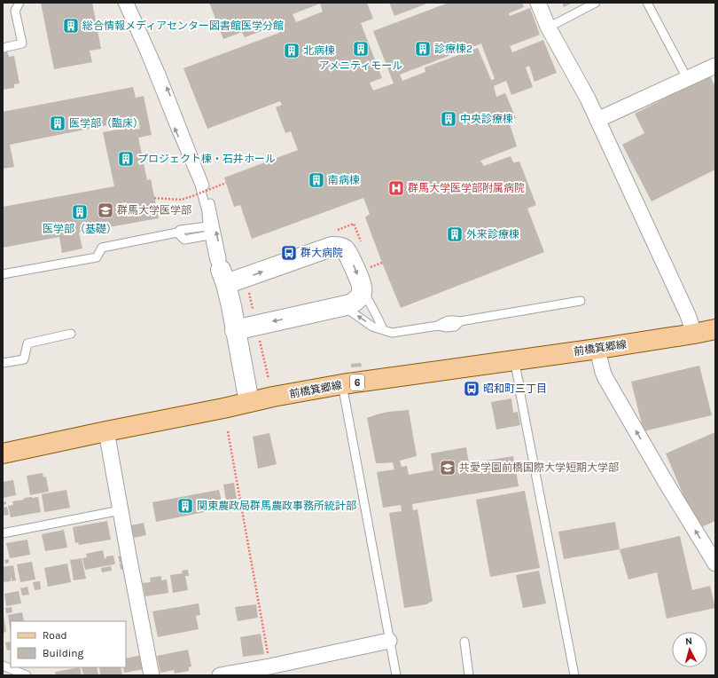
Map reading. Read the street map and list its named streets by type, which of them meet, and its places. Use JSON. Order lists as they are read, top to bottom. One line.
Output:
{"streets":{"main road":["前橋箕郷線","6"]},"places":{"building":["総合情報メディアセンター図書館医学分館","アメニティモール","診療棟2","北病棟","中央診療棟","医学部（臨床）","プロジェクト棟・石井ホール","南病棟","医学部（基礎）","外来診療棟","関東農政局群馬農政事務所統計部"],"hospital":["群馬大学医学部附属病院"],"school or university":["群馬大学医学部","共愛学園前橋国際大学短期大学部"],"bus stop":["群大病院","昭和町三丁目"]},"legend":["Road","Building"],"north":"top"}
